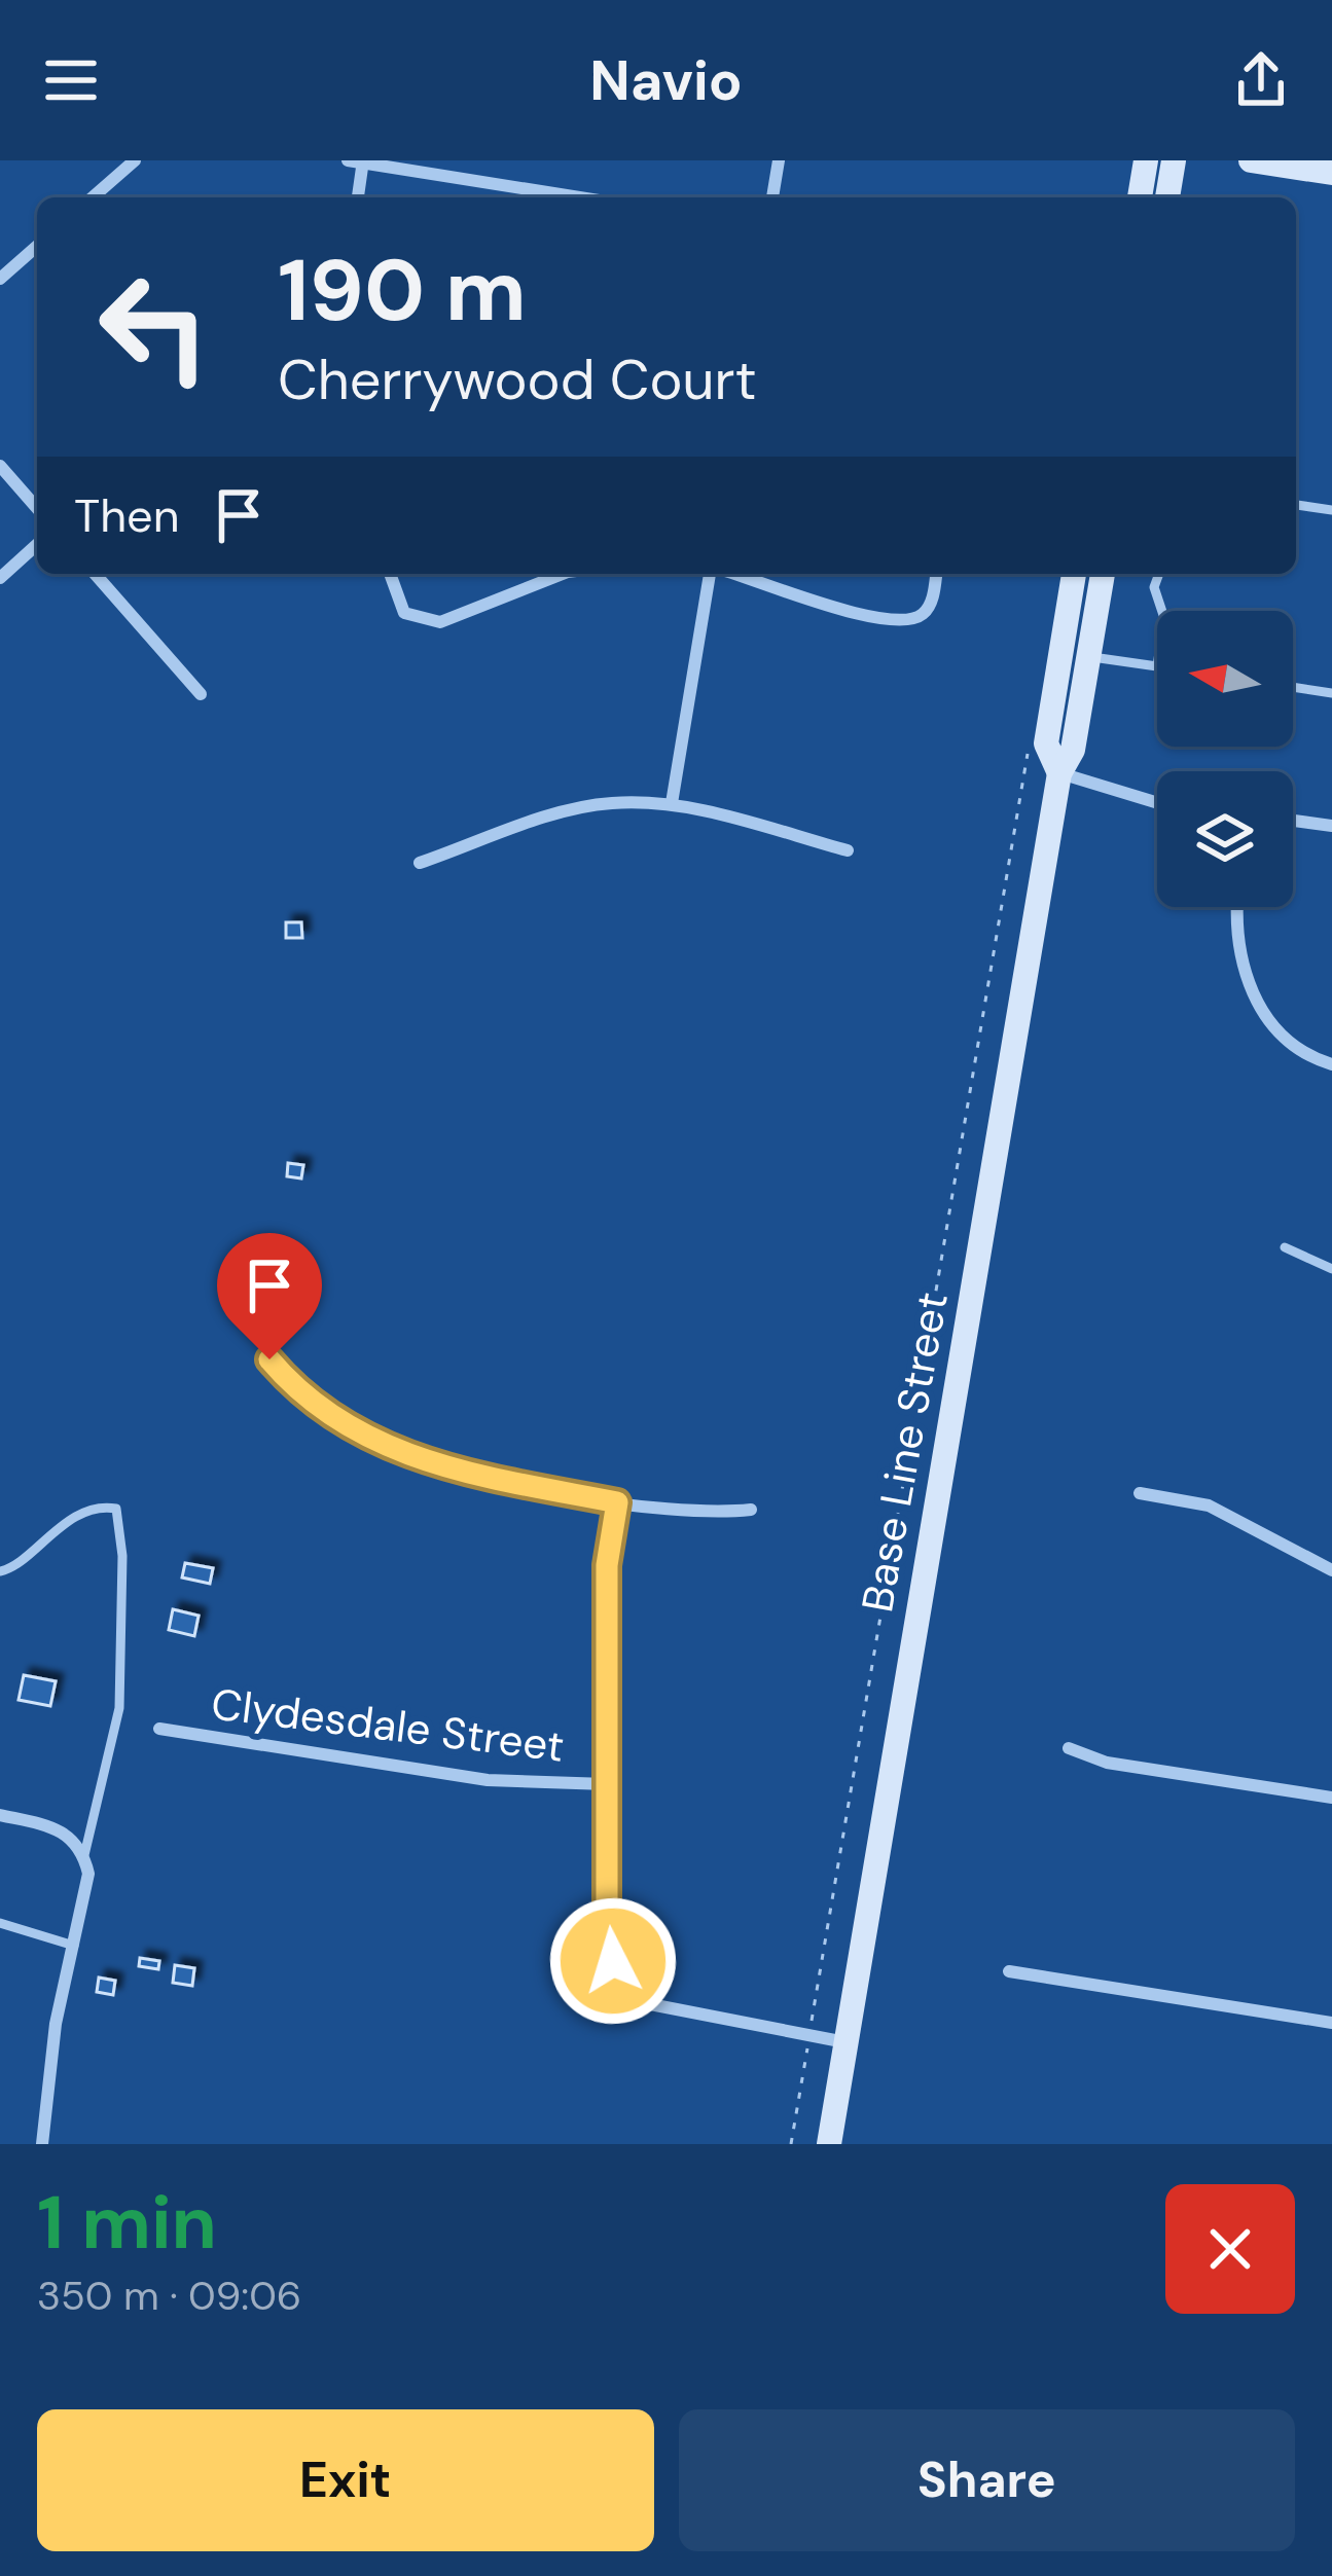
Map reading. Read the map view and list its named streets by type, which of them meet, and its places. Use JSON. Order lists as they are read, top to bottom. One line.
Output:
{"streets":{"main road":["Base Line Street"],"street":["Clydesdale Street"]},"north":"left","page":{"header":"Navio","turn":["190 m","Cherrywood Court"],"then":"Then","heading":["1 min","350 m · 09:06"],"buttons":["Exit","Share"]}}
